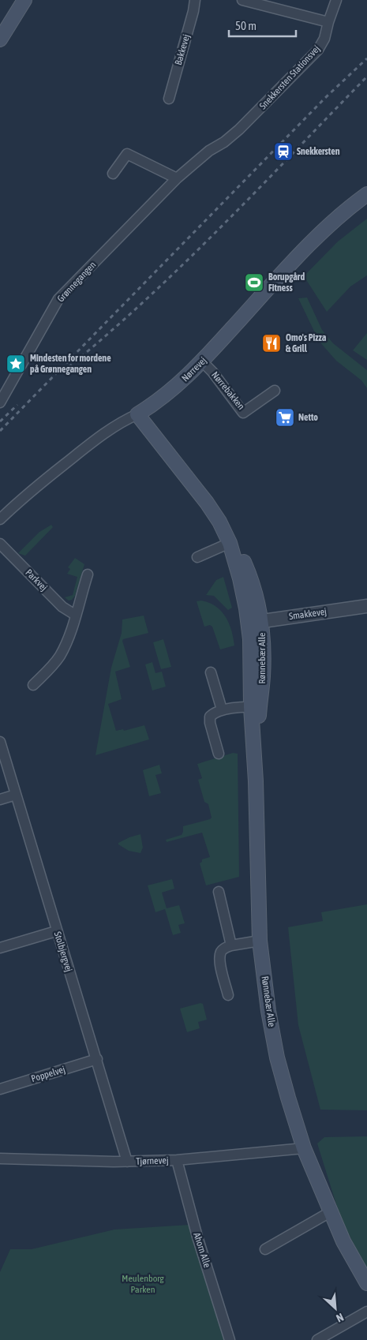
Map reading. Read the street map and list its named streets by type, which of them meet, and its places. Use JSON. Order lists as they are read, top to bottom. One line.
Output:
{"streets":{"main road":["Nørrevej","Rønnebær Alle"],"street":["Bakkevej","Snekkersten Stationsvej","Grønnegangen","Nørrebakken","Parkvej","Smakkevej","Stolbjergvej","Poppelvej","Tjørnevej","Ahorn Alle"]},"crossings":[["Snekkersten Stationsvej","Grønnegangen"],["Nørrevej","Nørrebakken"],["Nørrevej","Rønnebær Alle"],["Smakkevej","Rønnebær Alle"],["Rønnebær Alle","Tjørnevej"],["Stolbjergvej","Poppelvej"],["Stolbjergvej","Tjørnevej"],["Tjørnevej","Ahorn Alle"]],"parks":["Meulenborg Parken"],"places":{"station":["Snekkersten"],"sports":["Borupgård Fitness"],"restaurant":["Omo's Pizza & Grill"],"place":["Mindesten for mordene på Grønnegangen"],"supermarket":["Netto"]},"scale_bar":"50 m","north":"bottom right"}
